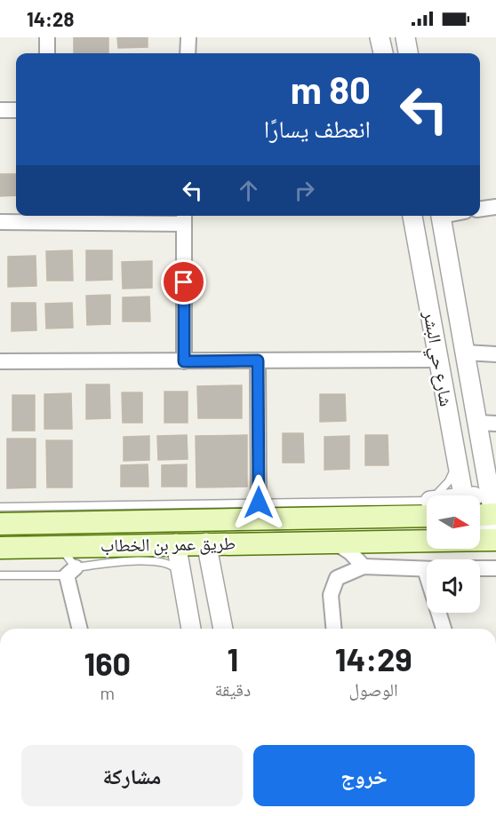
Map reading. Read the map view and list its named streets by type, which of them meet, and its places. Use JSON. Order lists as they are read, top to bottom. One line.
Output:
{"streets":{"main road":["طريق عمر بن الخطاب"],"street":["شارع حي البشر"]},"north":"right","page":{"status":"14:28","turn":["80 m","انعطف يسارًا"],"eta":["14:29","الوصول","1","دقيقة","160","m"],"buttons":["خروج","مشاركة"]}}
